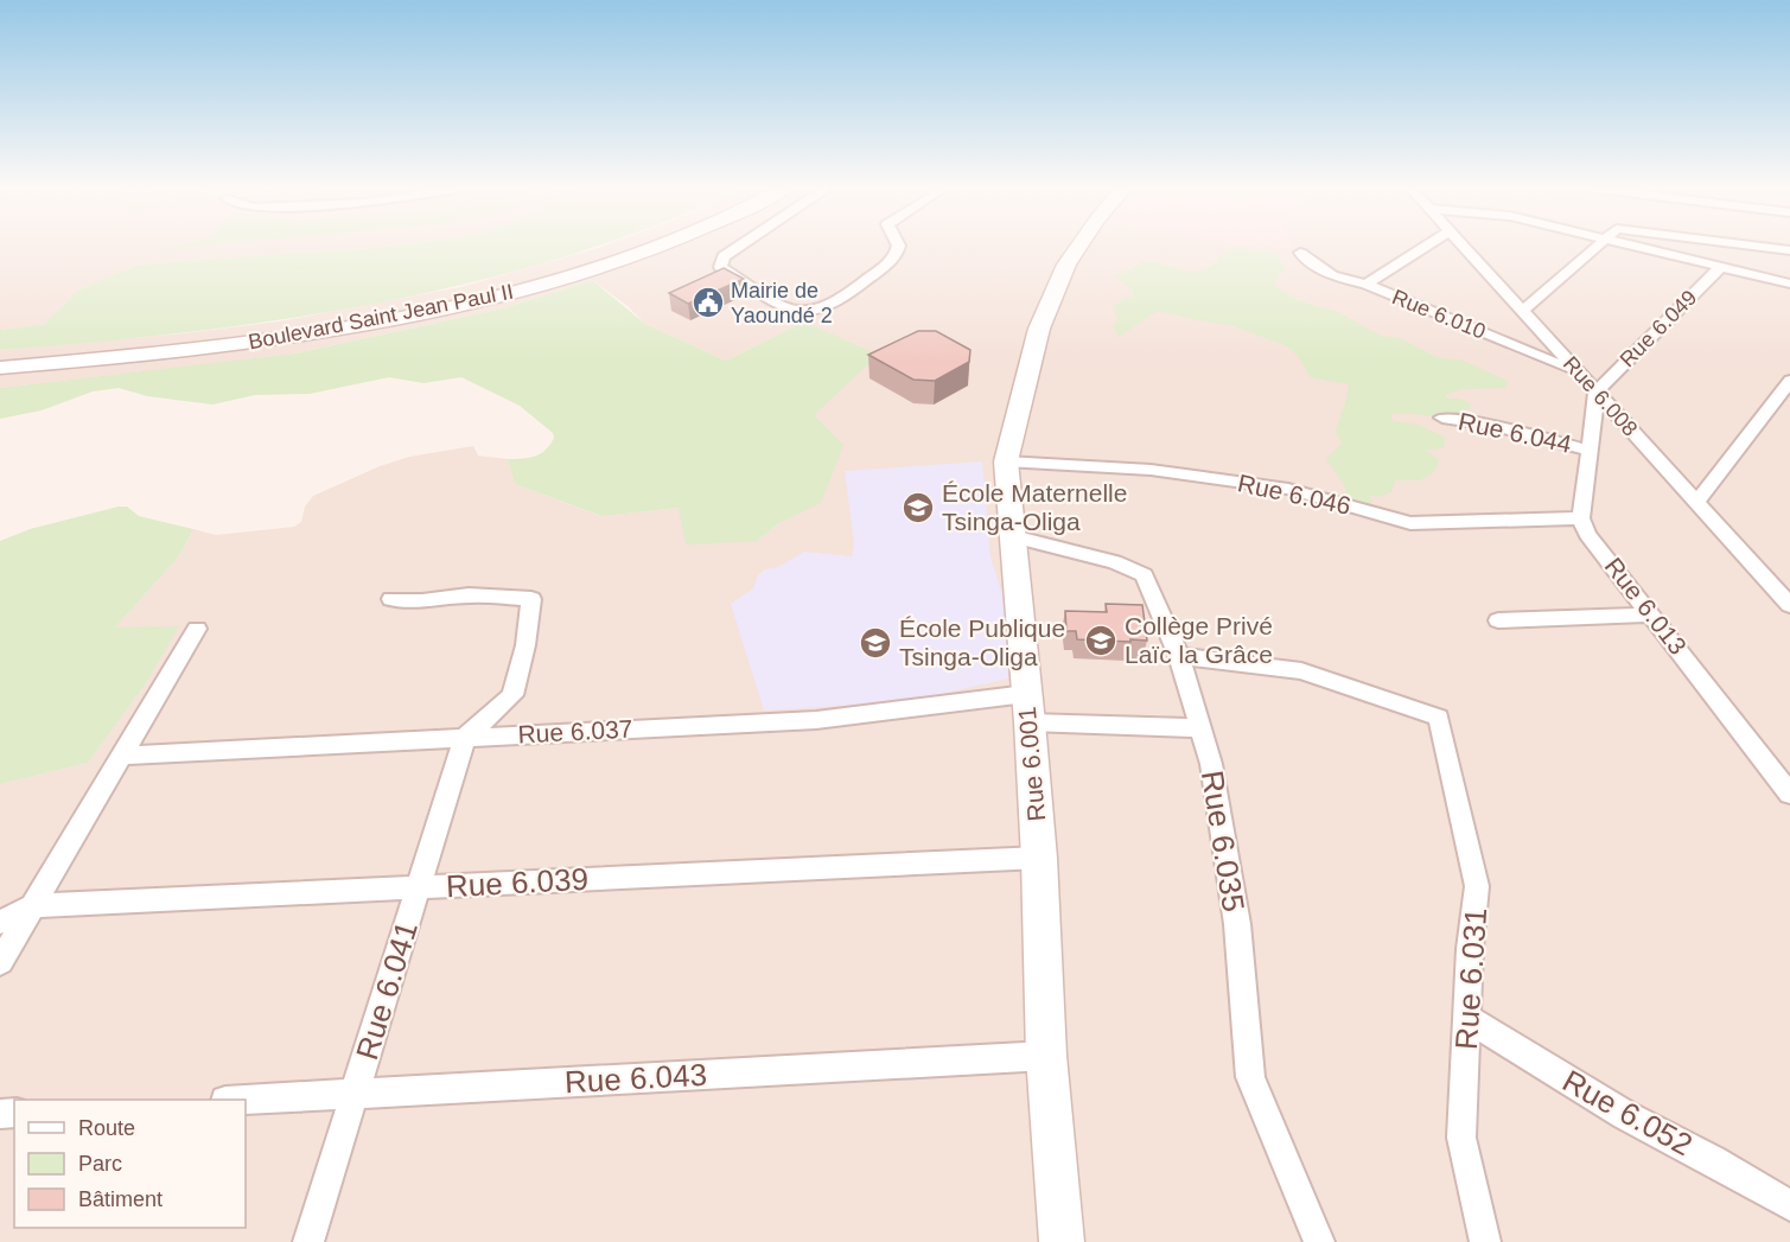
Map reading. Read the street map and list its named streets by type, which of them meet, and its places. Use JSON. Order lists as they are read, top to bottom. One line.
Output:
{"streets":{"main road":["Boulevard Saint Jean Paul II","Rue 6.001"],"street":["Rue 6.010","Rue 6.049","Rue 6.008","Rue 6.044","Rue 6.046","Rue 6.013","Rue 6.037","Rue 6.035","Rue 6.039","Rue 6.031","Rue 6.041","Rue 6.043","Rue 6.052"]},"crossings":[["Rue 6.010","Rue 6.008"],["Rue 6.049","Rue 6.008"],["Rue 6.046","Rue 6.013"],["Rue 6.046","Rue 6.001"],["Rue 6.037","Rue 6.001"],["Rue 6.037","Rue 6.035"],["Rue 6.037","Rue 6.041"],["Rue 6.001","Rue 6.035"],["Rue 6.001","Rue 6.039"],["Rue 6.001","Rue 6.043"],["Rue 6.035","Rue 6.031"],["Rue 6.039","Rue 6.041"],["Rue 6.031","Rue 6.052"],["Rue 6.041","Rue 6.043"]],"places":{"public building":["Mairie de Yaoundé 2"],"school or university":["École Maternelle Tsinga-Oliga","Collège Privé Laïc la Grâce","École Publique Tsinga-Oliga"]},"legend":["Route","Parc","Bâtiment"]}
